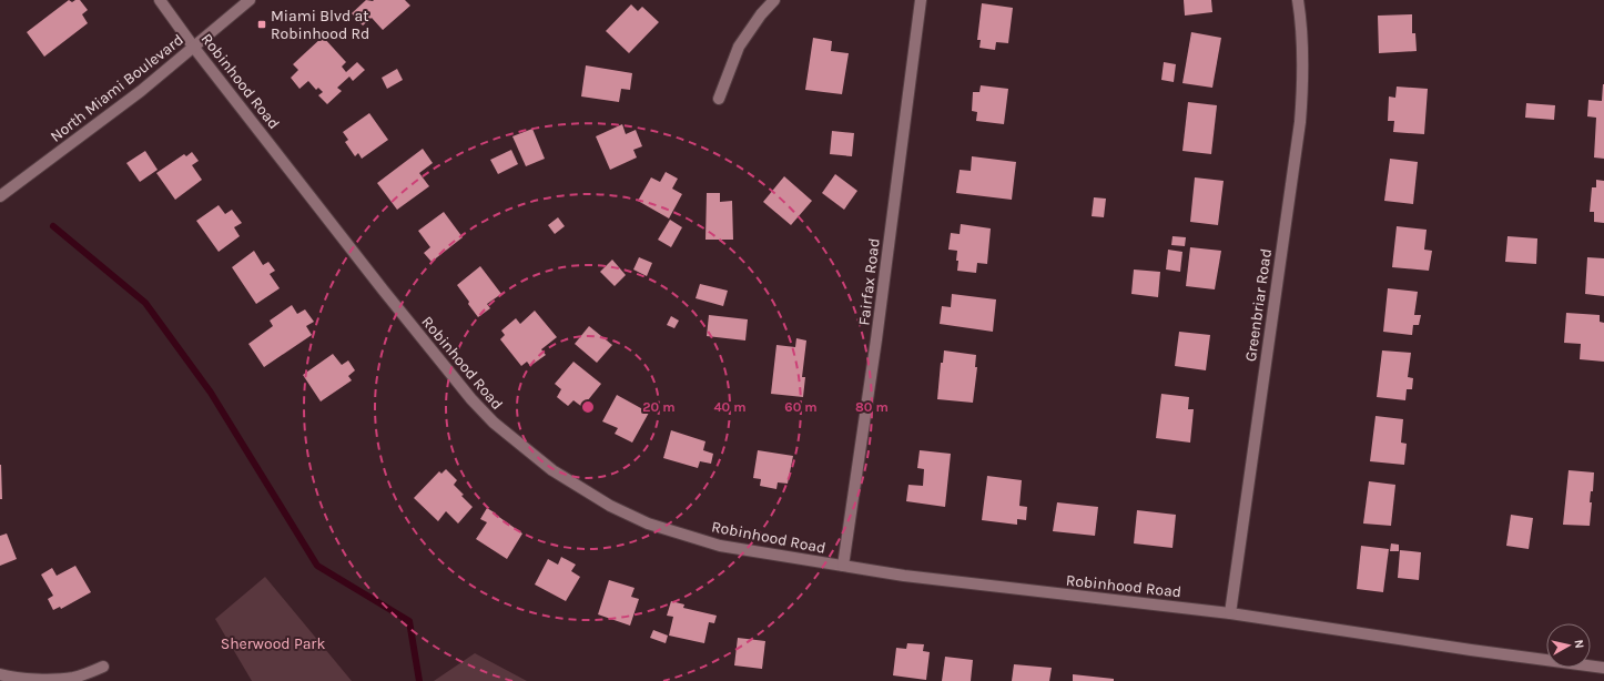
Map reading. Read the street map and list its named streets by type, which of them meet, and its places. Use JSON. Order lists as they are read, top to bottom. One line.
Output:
{"streets":{"street":["Robinhood Road","North Miami Boulevard","Fairfax Road","Greenbriar Road"]},"crossings":[["Robinhood Road","North Miami Boulevard"],["Robinhood Road","Fairfax Road"],["Robinhood Road","Greenbriar Road"]],"parks":["Sherwood Park"],"places":{"transit":["Miami Blvd at Robinhood Rd"]},"north":"right","rings":["20 m","40 m","60 m","80 m"]}
